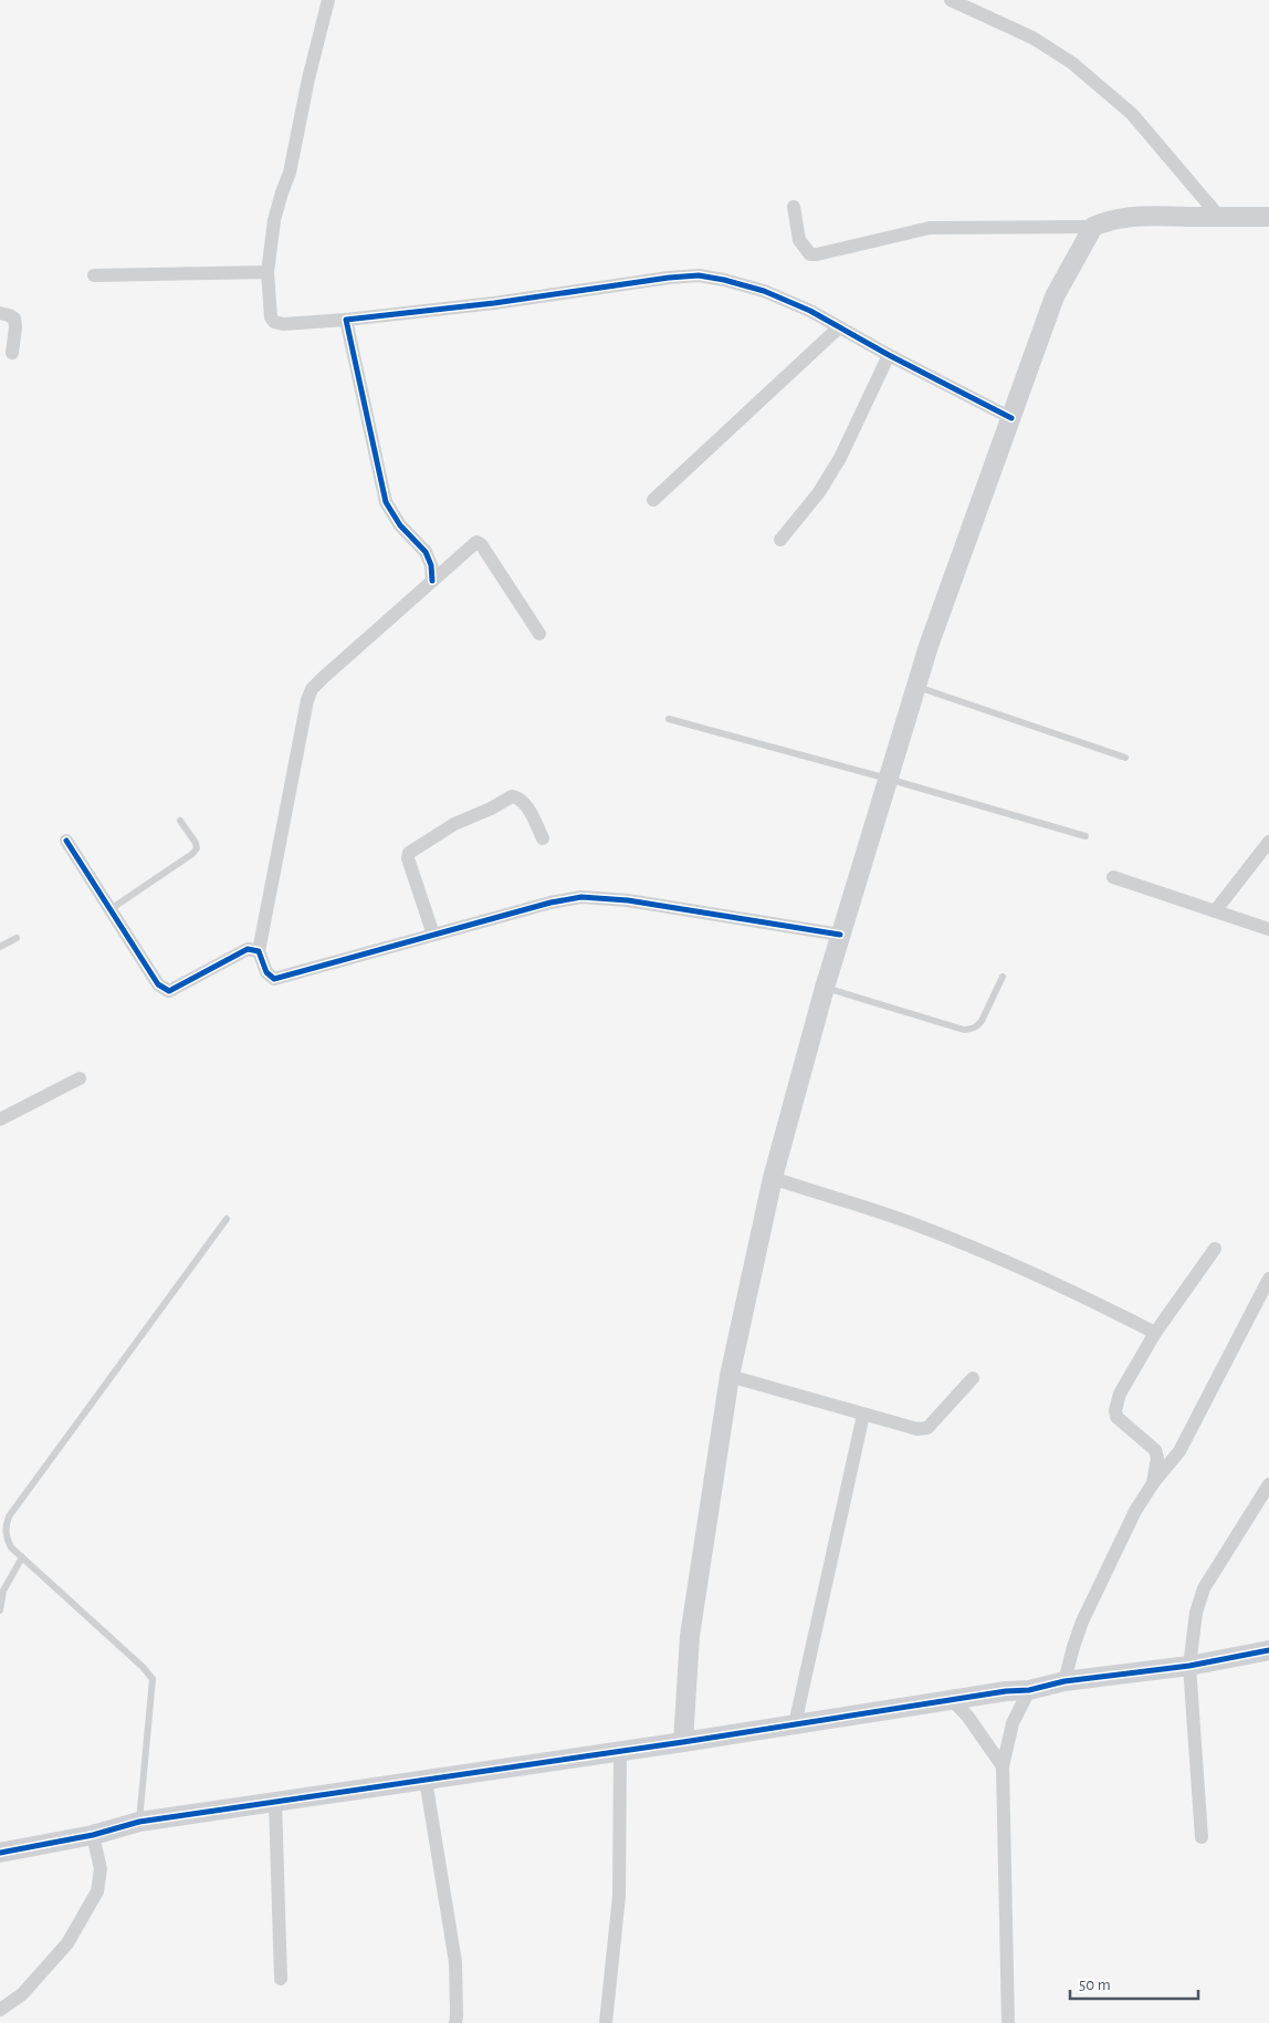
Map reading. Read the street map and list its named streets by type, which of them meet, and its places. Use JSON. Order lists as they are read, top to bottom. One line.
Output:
{"scale_bar":"50 m"}
